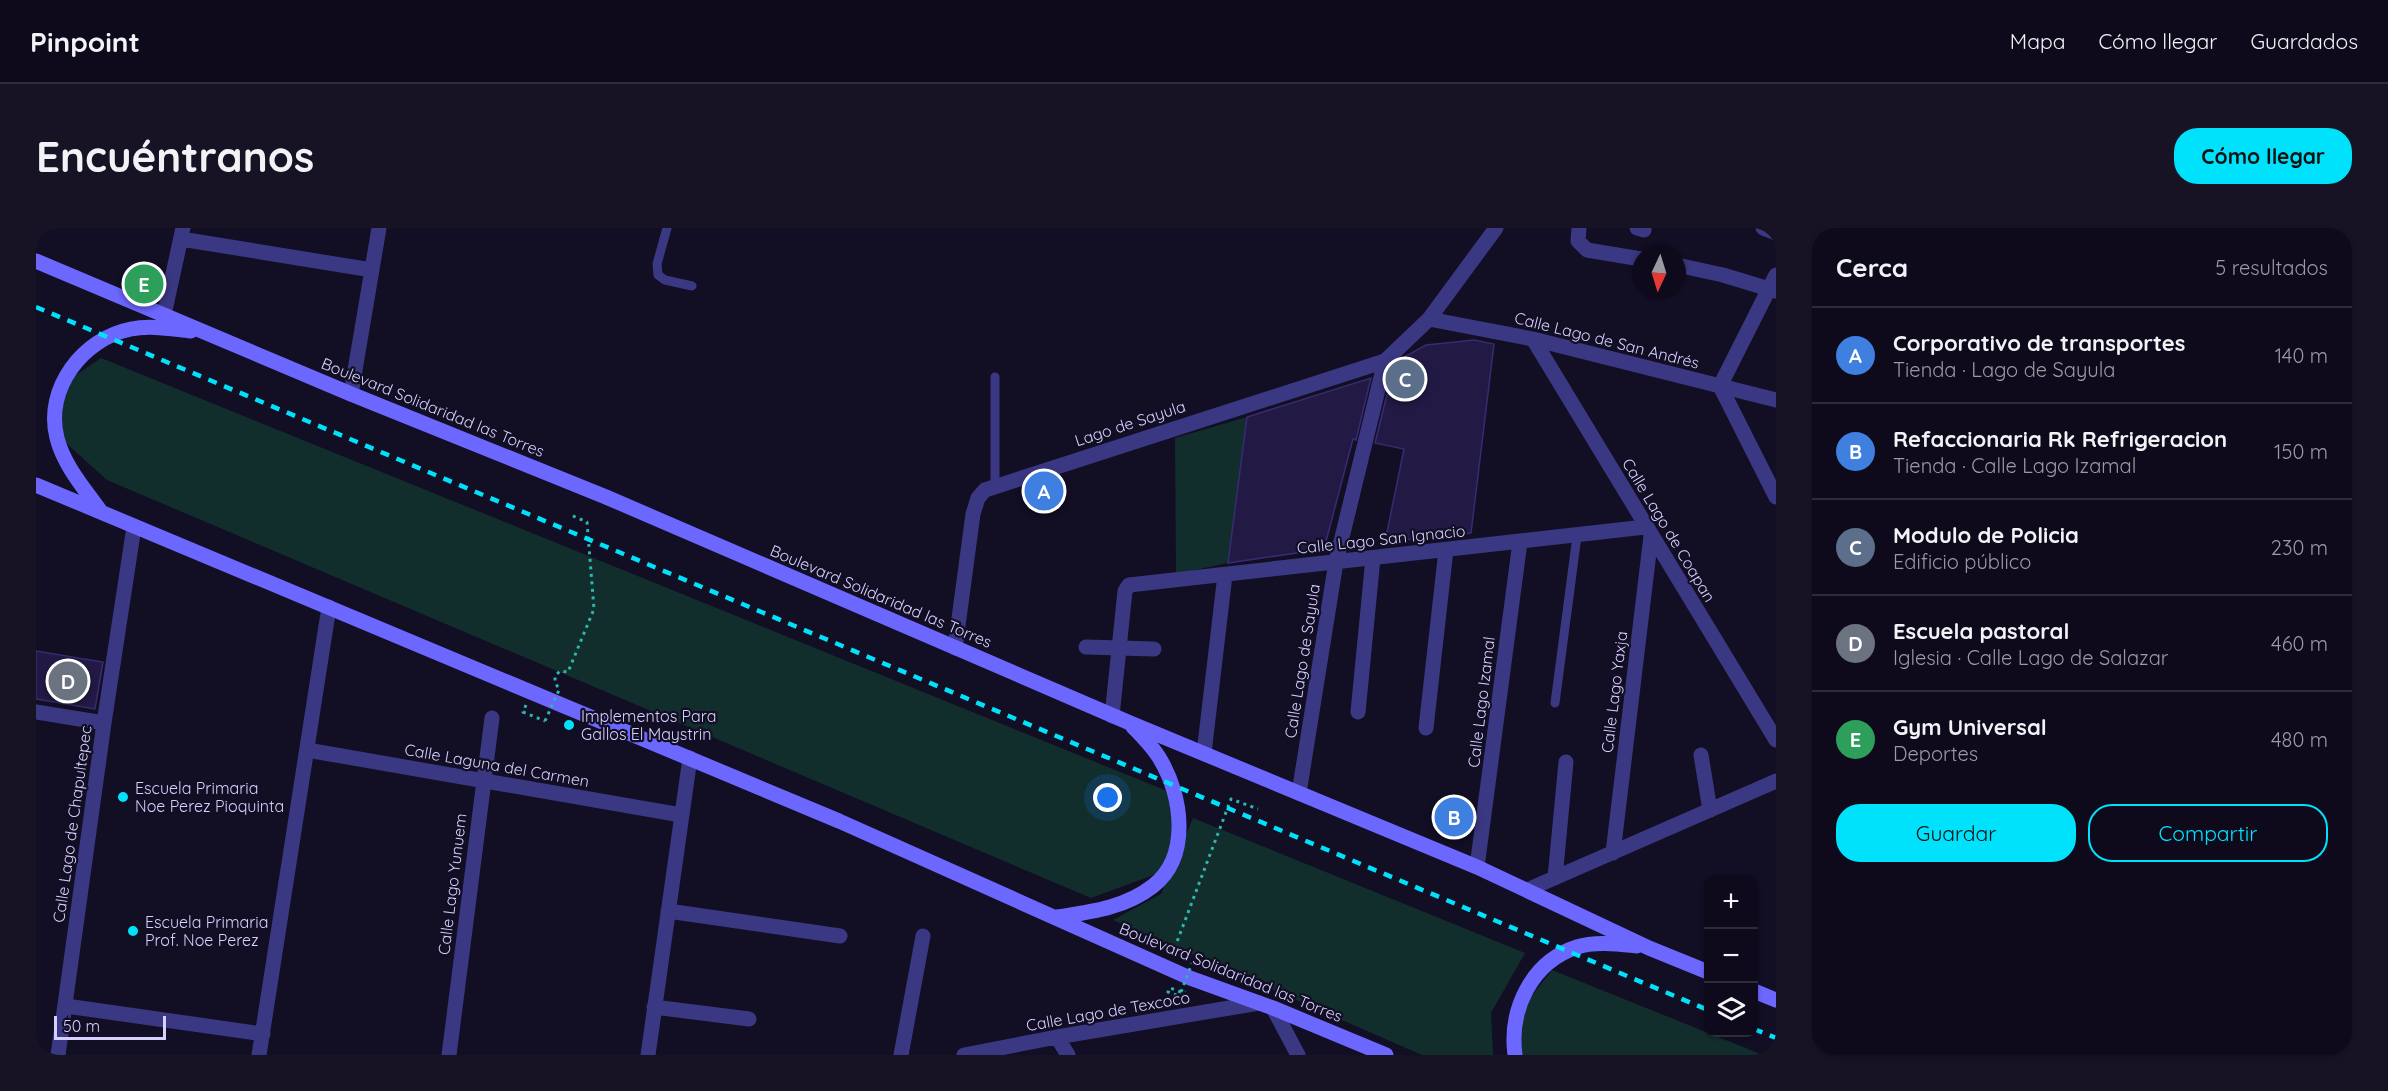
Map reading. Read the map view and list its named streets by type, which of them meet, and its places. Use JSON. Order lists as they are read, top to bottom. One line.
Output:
{"streets":{"main road":["Boulevard Solidaridad las Torres"],"street":["Calle Lago de San Andrés","Lago de Sayula","Calle Lago de Coapan","Calle Lago San Ignacio","Calle Lago de Sayula","Calle Lago Yaxja","Calle Lago Izamal","Calle Laguna del Carmen","Calle Lago de Chapultepec","Calle Lago Yunuem","Calle Lago de Texcoco"]},"crossings":[["Calle Lago de San Andrés","Lago de Sayula"],["Calle Lago de San Andrés","Calle Lago de Coapan"],["Boulevard Solidaridad las Torres","Calle Lago de Sayula"],["Boulevard Solidaridad las Torres","Calle Lago Izamal"],["Boulevard Solidaridad las Torres","Calle Lago de Chapultepec"],["Boulevard Solidaridad las Torres","Calle Lago de Texcoco"],["Lago de Sayula","Calle Lago de Sayula"],["Calle Lago de Coapan","Calle Lago San Ignacio"],["Calle Lago de Coapan","Calle Lago Yaxja"],["Calle Lago San Ignacio","Calle Lago de Sayula"],["Calle Lago San Ignacio","Calle Lago Yaxja"],["Calle Lago San Ignacio","Calle Lago Izamal"],["Calle Laguna del Carmen","Calle Lago Yunuem"]],"places":["Implementos Para Gallos El Maystrin","Escuela Primaria Noe Perez Pioquinta","Escuela Primaria Prof. Noe Perez"],"scale_bar":"50 m","north":"bottom","page":{"header":"Pinpoint","nav":["Mapa","Cómo llegar","Guardados"],"buttons":["Cómo llegar",["Guardar","Compartir"]],"title":"Encuéntranos","heading":["Cerca","5 resultados"],"pins":["E","C","A","D","B"],"list":[{"mark":"A","name":"Corporativo de transportes","note":"Tienda · Lago de Sayula","value":"140 m"},{"mark":"B","name":"Refaccionaria Rk Refrigeracion","note":"Tienda · Calle Lago Izamal","value":"150 m"},{"mark":"C","name":"Modulo de Policia","note":"Edificio público","value":"230 m"},{"mark":"D","name":"Escuela pastoral","note":"Iglesia · Calle Lago de Salazar","value":"460 m"},{"mark":"E","name":"Gym Universal","note":"Deportes","value":"480 m"}],"map_buttons":["+","−"],"scale":"50 m"}}
